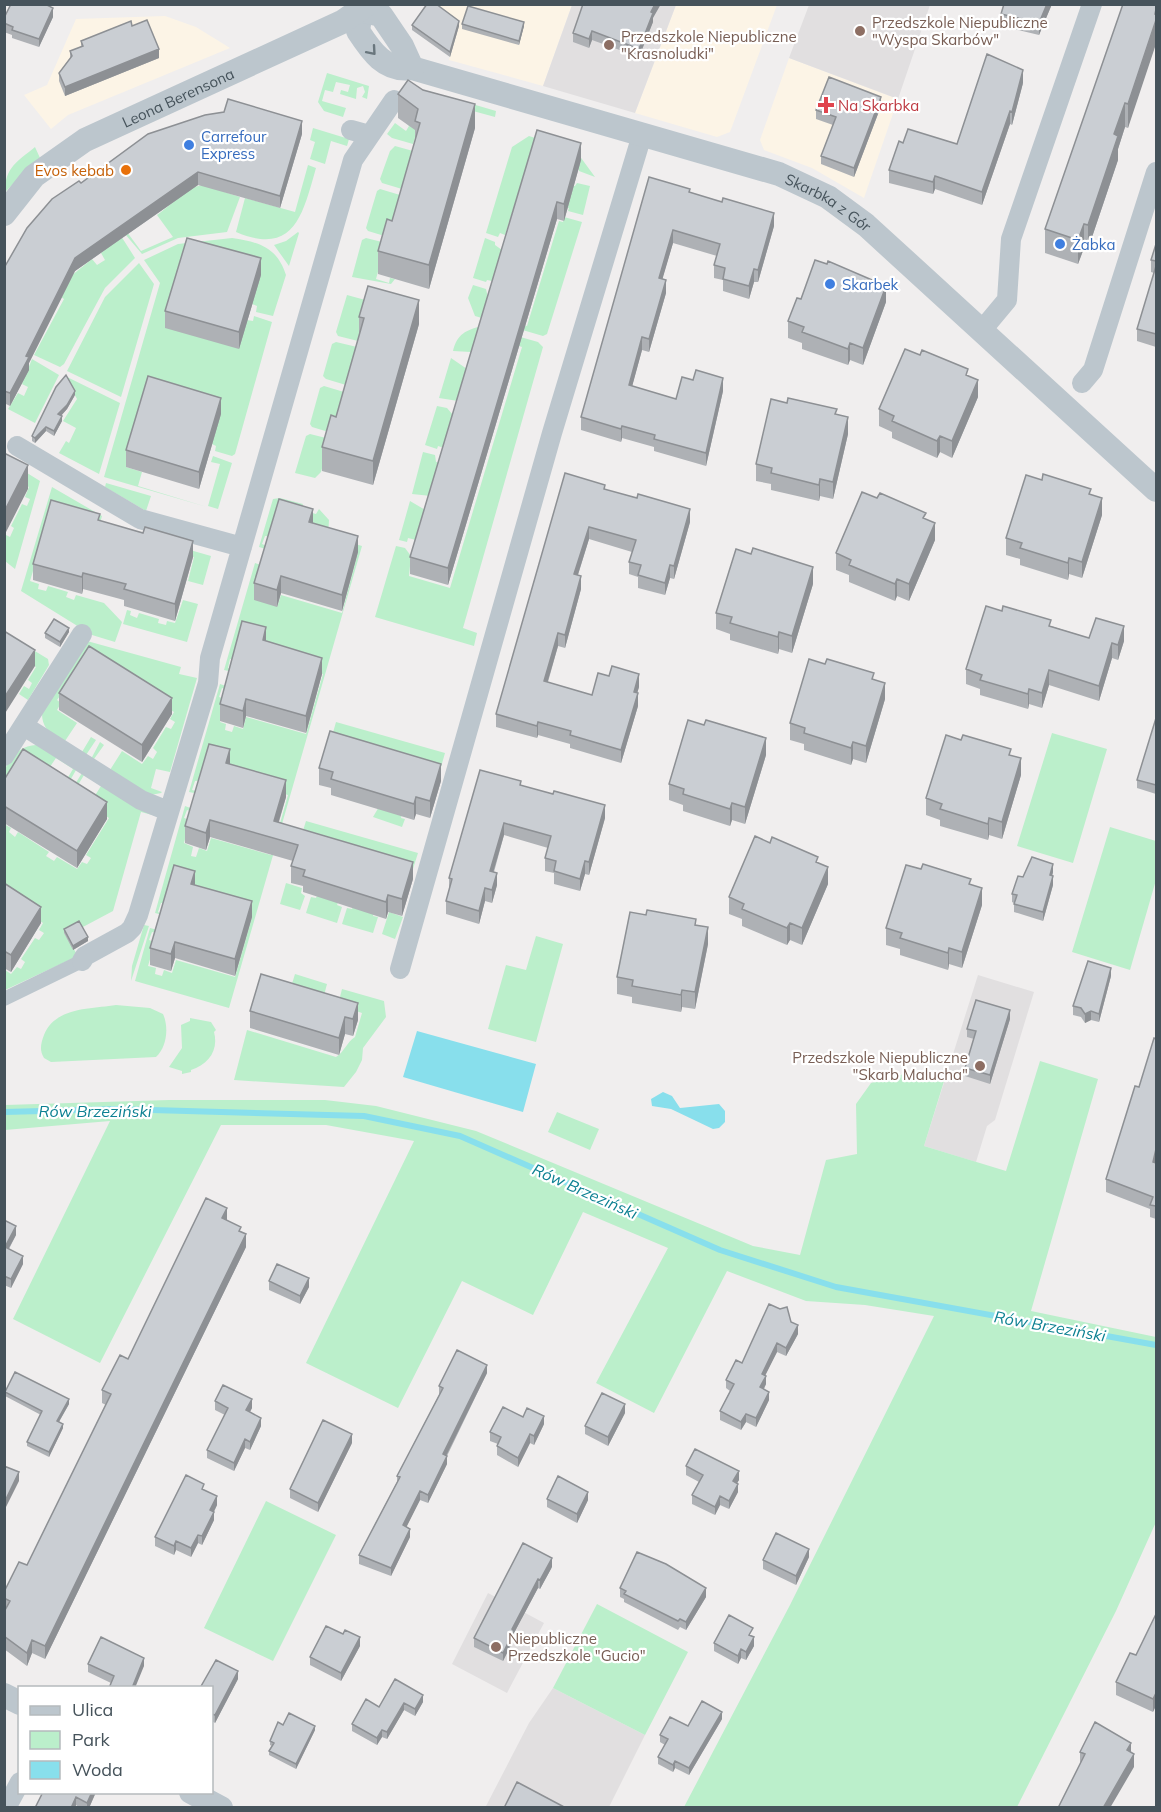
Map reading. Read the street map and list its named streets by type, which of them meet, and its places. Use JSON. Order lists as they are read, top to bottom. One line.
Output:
{"streets":{"street":["Leona Berensona","Skarbka z Gór"]},"crossings":[["Leona Berensona","Skarbka z Gór"]],"water":["Rów Brzeziński"],"places":{"other":["Przedszkole Niepubliczne \"Wyspa Skarbów\"","Przedszkole Niepubliczne \"Krasnoludki\"","Carrefour Express","Evos kebab","Żabka","Skarbek","Przedszkole Niepubliczne \"Skarb Malucha\"","Niepubliczne Przedszkole \"Gucio\""],"health":["Na Skarbka"]},"legend":["Ulica","Park","Woda"]}
